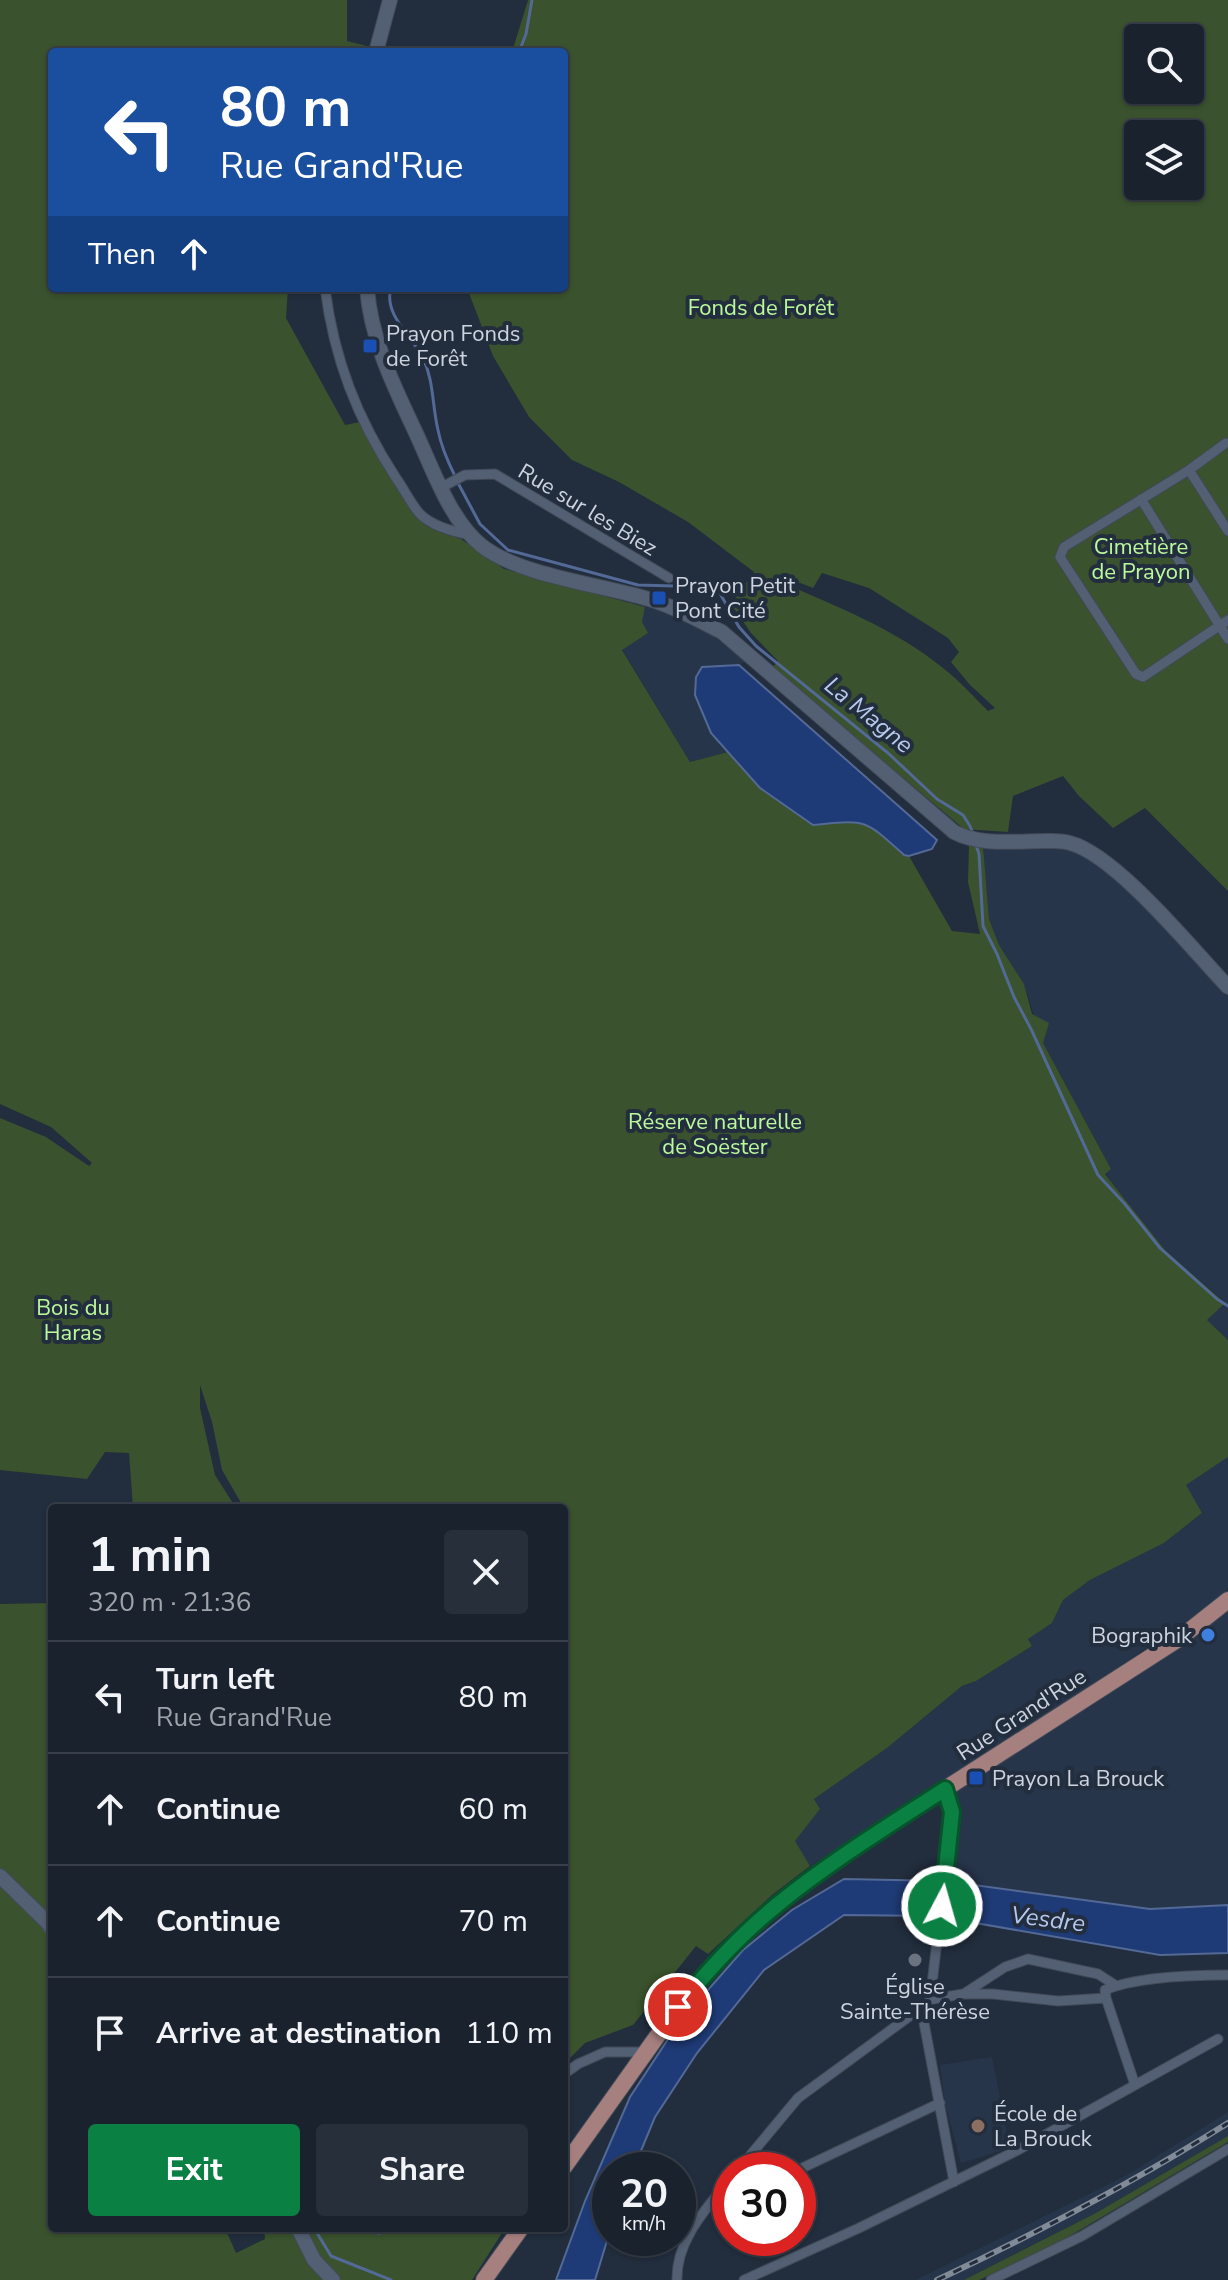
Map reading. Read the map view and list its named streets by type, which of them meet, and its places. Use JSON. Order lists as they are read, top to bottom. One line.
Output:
{"streets":{"main road":["Rue Grand'Rue"],"street":["Rue sur les Biez"]},"water":["La Magne","Vesdre"],"parks":["Fonds de Forêt","Cimetière de Prayon","Réserve naturelle de Soëster","Bois du Haras"],"places":{"transit":["Prayon Fonds de Forêt","Prayon Petit Pont Cité","Prayon La Brouck"],"other":["Bographik","Église Sainte-Thérèse","École de La Brouck"]},"page":{"turn":["80 m","Rue Grand'Rue"],"then":"Then","heading":["1 min","320 m · 21:36"],"list":[{"name":"Turn left","note":"Rue Grand'Rue","value":"80 m"},{"name":"Continue","value":"60 m"},{"name":"Continue","value":"70 m"},{"name":"Arrive at destination","value":"110 m"}],"buttons":["Exit","Share"],"speed":"20 km/h","limit":"30"}}
